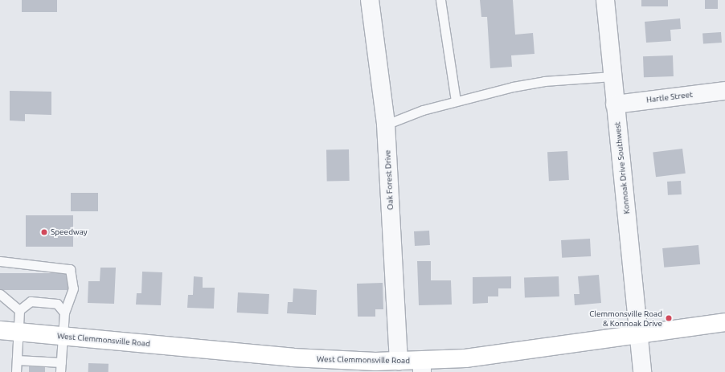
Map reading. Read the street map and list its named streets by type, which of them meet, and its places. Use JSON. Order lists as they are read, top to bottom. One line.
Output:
{"streets":{"main road":["West Clemmonsville Road"],"street":["Hartle Street","Konnoak Drive Southwest","Oak Forest Drive"]},"crossings":[["Hartle Street","Konnoak Drive Southwest"],["Konnoak Drive Southwest","West Clemmonsville Road"],["Oak Forest Drive","West Clemmonsville Road"]],"places":["Speedway","Clemmonsville Road & Konnoak Drive"]}
